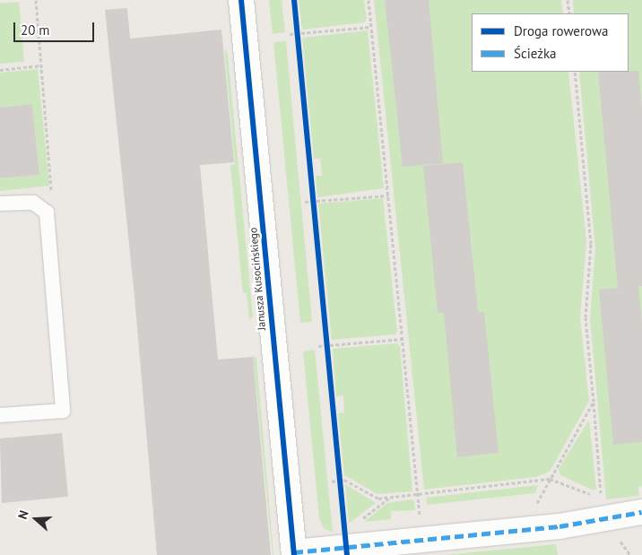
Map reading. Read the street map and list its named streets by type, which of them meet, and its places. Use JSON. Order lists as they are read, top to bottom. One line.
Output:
{"streets":{"street":["Janusza Kusocińskiego"]},"legend":["Droga rowerowa","Ścieżka"],"scale_bar":"20 m","north":"left"}
